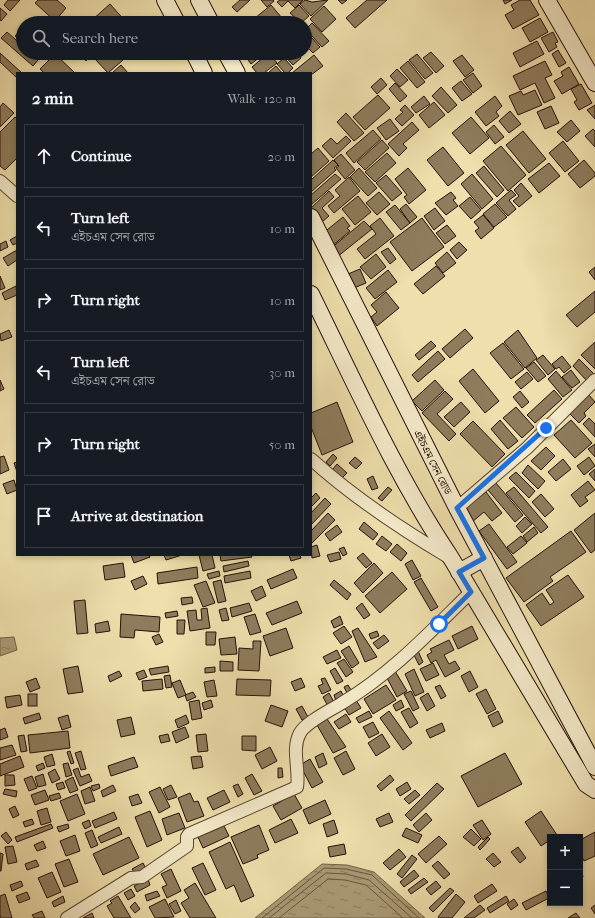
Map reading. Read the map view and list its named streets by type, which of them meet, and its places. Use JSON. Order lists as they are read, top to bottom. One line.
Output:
{"streets":{"main road":["এইচএম সেন রোড"]},"page":{"search":"Search here","heading":["2 min","Walk · 120 m"],"list":[["Continue","20 m"],["Turn left","এইচএম সেন রোড","10 m"],["Turn right","10 m"],["Turn left","এইচএম সেন রোড","30 m"],["Turn right","50 m"],"Arrive at destination"],"map_buttons":["+","−"]}}
